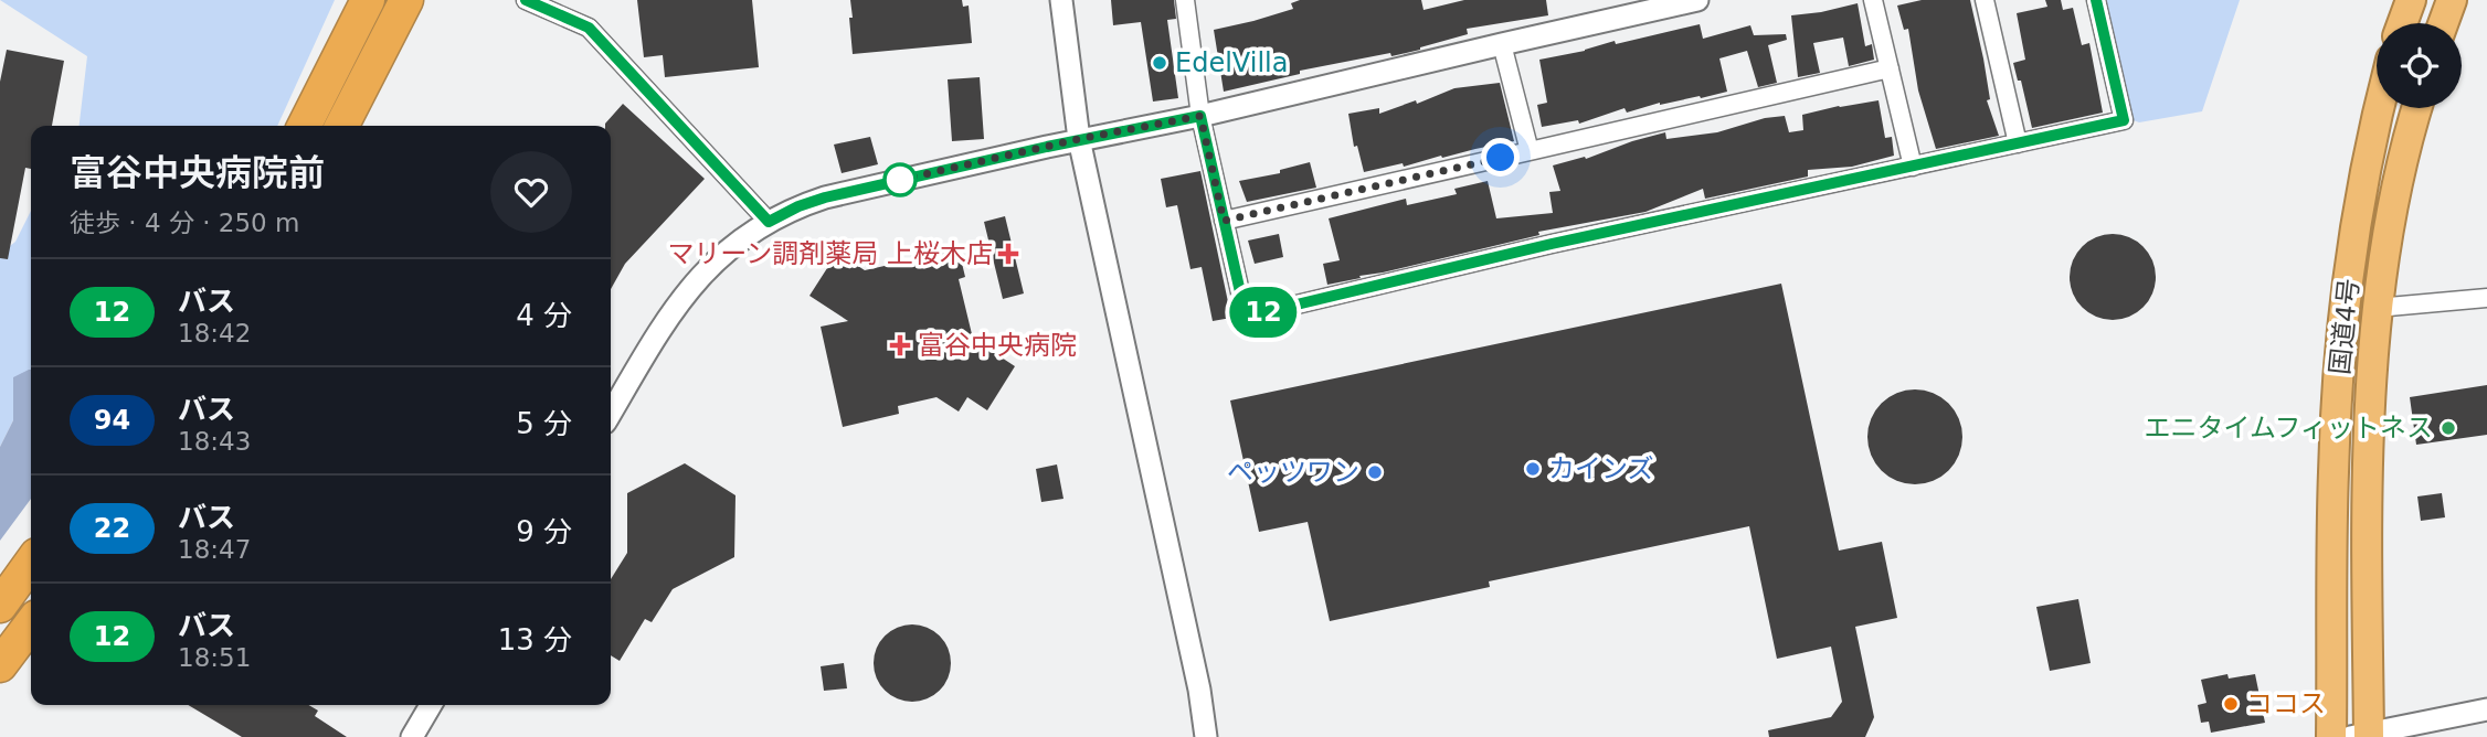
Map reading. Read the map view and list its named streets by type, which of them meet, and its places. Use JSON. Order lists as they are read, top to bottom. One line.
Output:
{"streets":{"highway":["国道4号"]},"places":{"other":["EdelVilla","エニタイムフィットネス","カインズ","ペッツワン","ココス"],"health":["マリーン調剤薬局 上桜木店","富谷中央病院"]},"lines":["bus line 12"],"page":{"on_map":"12","heading":["富谷中央病院前","徒歩 · 4 分 · 250 m"],"list":[{"mark":"12","name":"バス","note":"18:42","value":"4 分"},{"mark":"94","name":"バス","note":"18:43","value":"5 分"},{"mark":"22","name":"バス","note":"18:47","value":"9 分"},{"mark":"12","name":"バス","note":"18:51","value":"13 分"}]}}
